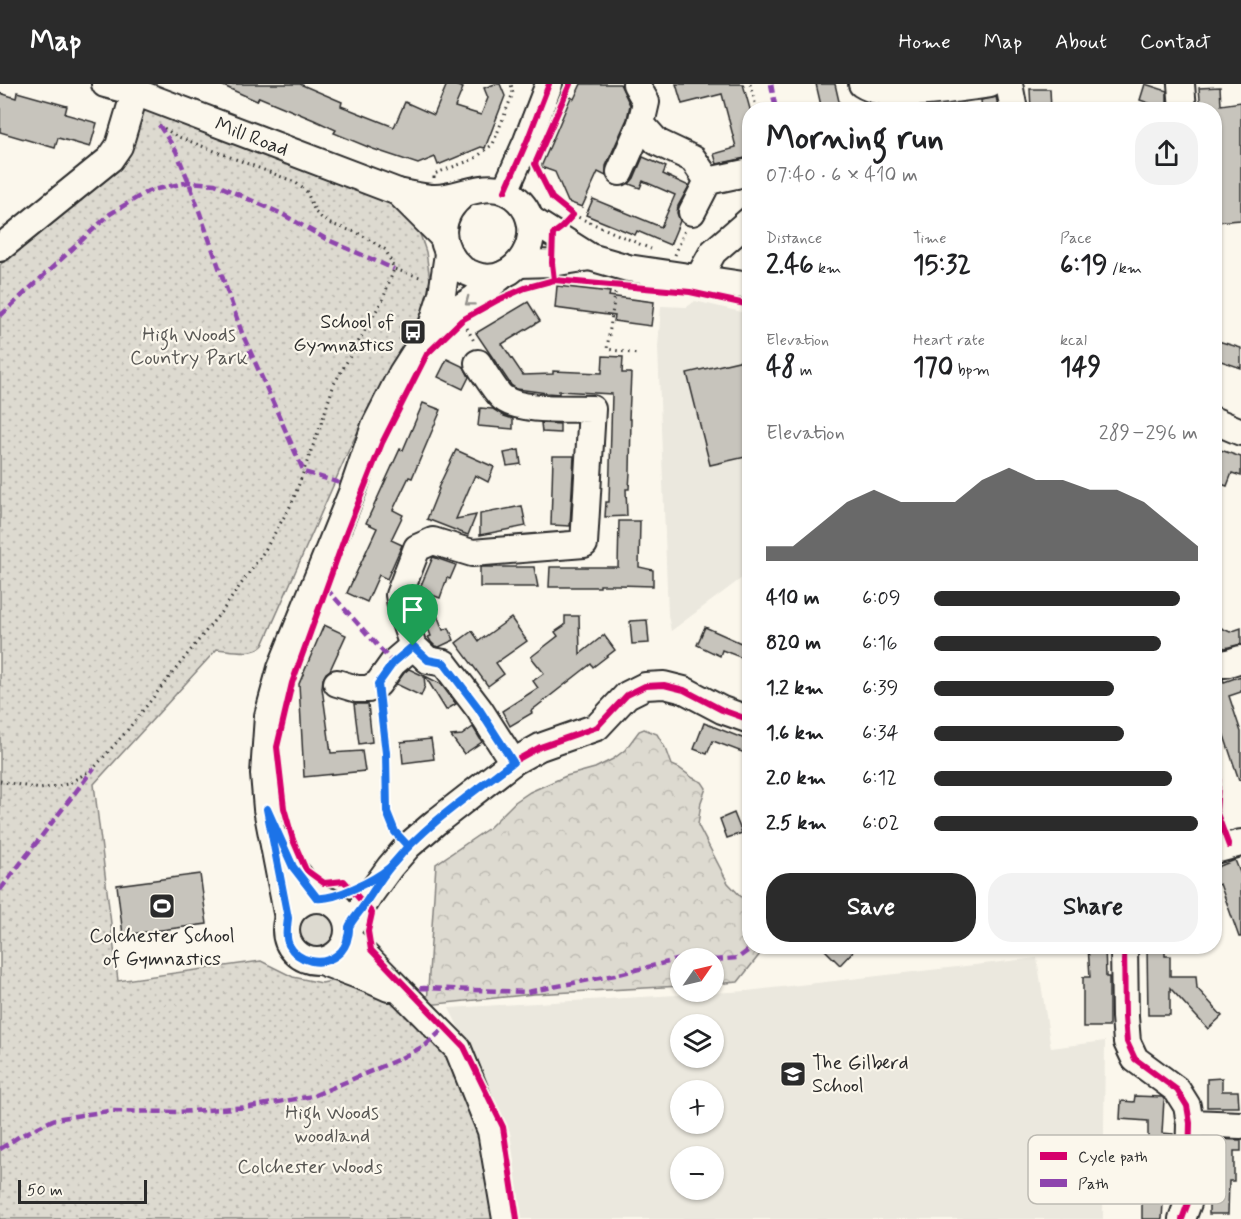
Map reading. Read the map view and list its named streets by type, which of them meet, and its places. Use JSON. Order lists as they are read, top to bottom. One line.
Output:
{"streets":{"street":["Mill Road"]},"parks":["High Woods Country Park","High Woods woodland","Colchester Woods"],"places":{"bus stop":["School of Gymnastics"],"sports":["Colchester School of Gymnastics"],"school or university":["The Gilberd School"]},"legend":["Cycle path","Path"],"scale_bar":"50 m","north":"top right","page":{"header":"Map","nav":["Home","Map","About","Contact"],"heading":["Morning run","07:40 · 6 × 410 m"],"stats":[["Distance","2.46 km"],["Time","15:32"],["Pace","6:19 /km"],["Elevation","48 m"],["Heart rate","170 bpm"],["kcal","149"]],"chart":["Elevation","289–296 m"],"list":[{"name":"410 m","note":"6:09"},{"name":"820 m","note":"6:16"},{"name":"1.2 km","note":"6:39"},{"name":"1.6 km","note":"6:34"},{"name":"2.0 km","note":"6:12"},{"name":"2.5 km","note":"6:02"}],"buttons":["Save","Share"],"map_buttons":["+","−"],"scale":"50 m"}}
